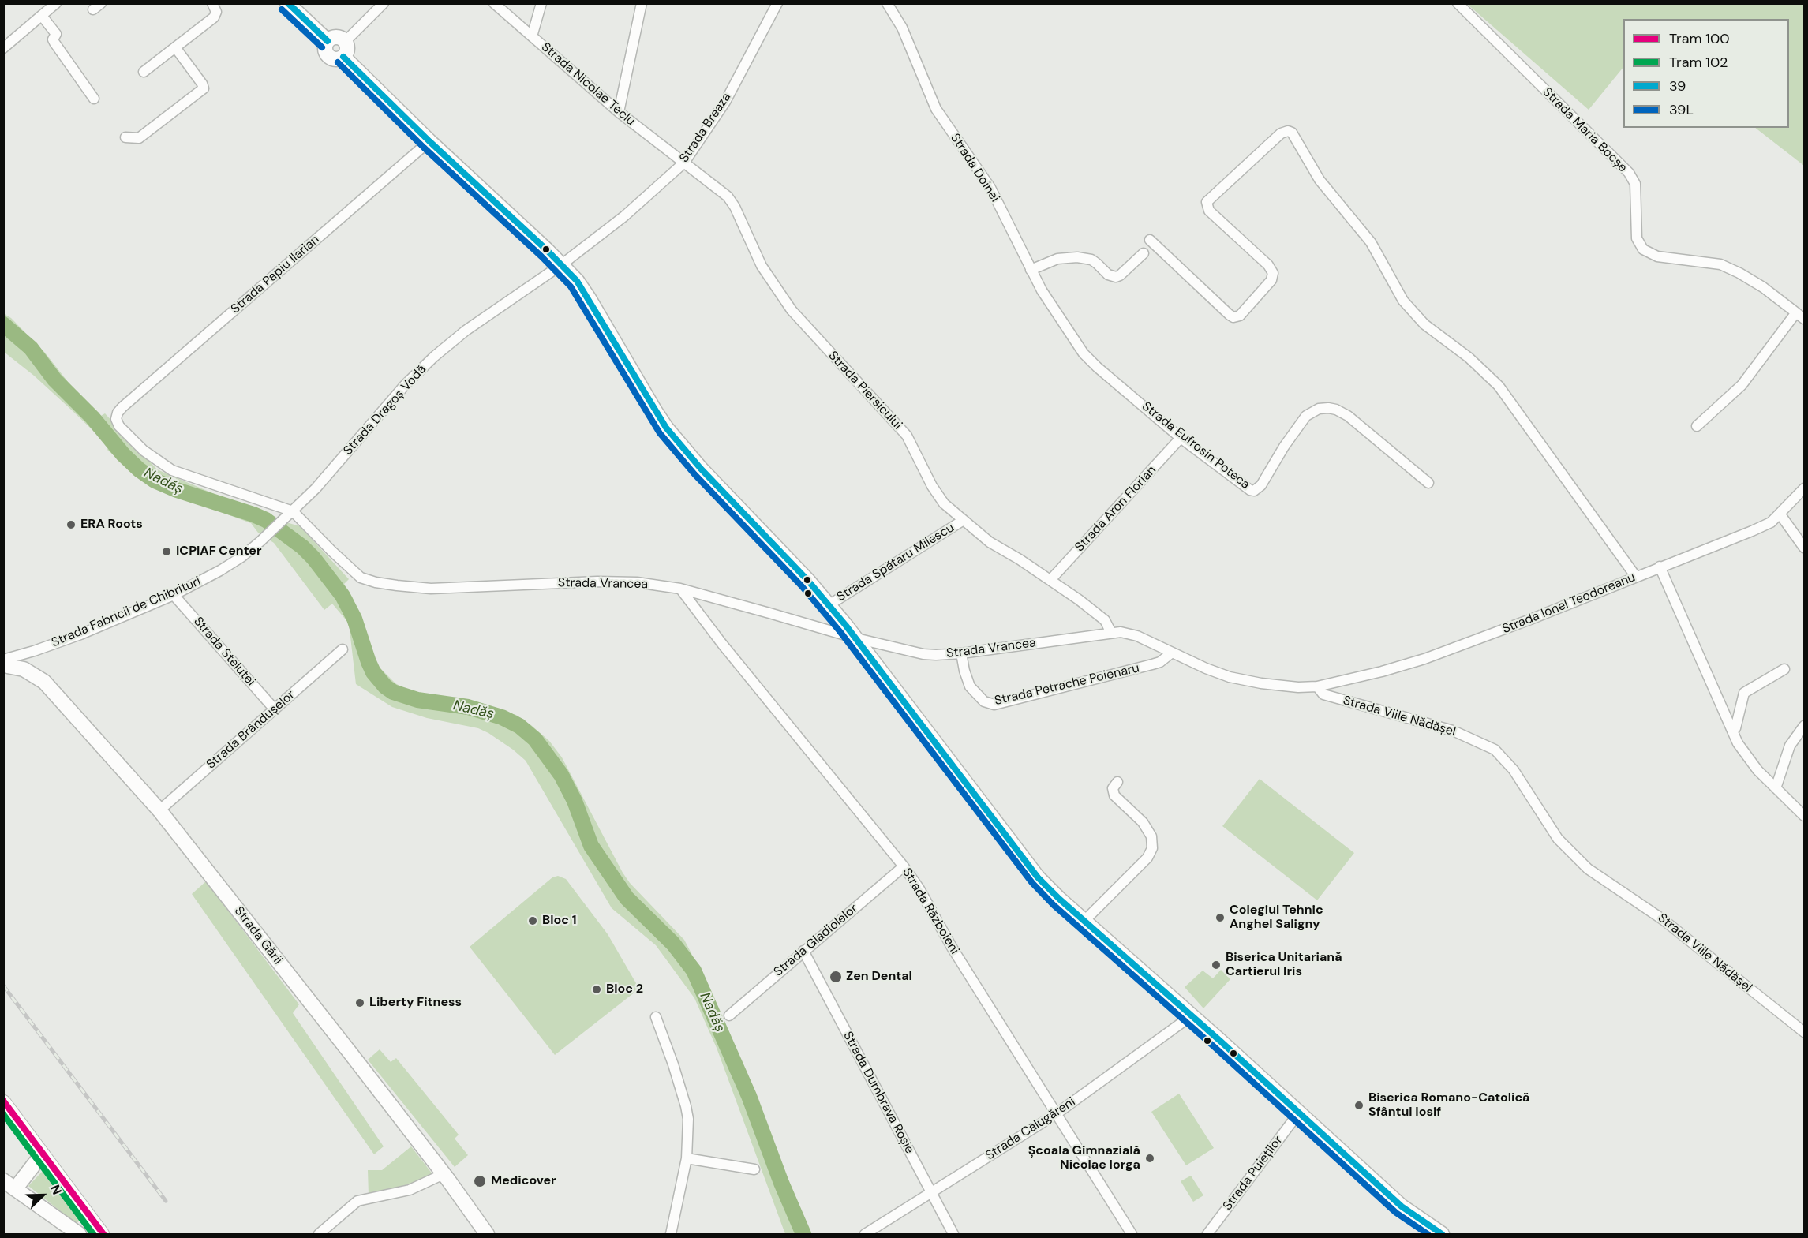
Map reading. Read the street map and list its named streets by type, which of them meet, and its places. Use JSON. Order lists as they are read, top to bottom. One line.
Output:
{"streets":{"main road":["Strada Gării"],"street":["Strada Nicolae Teclu","Strada Breaza","Strada Maria Bocșe","Strada Doinei","Strada Papiu Ilarian","Strada Piersicului","Strada Dragoș Vodă","Strada Eufrosin Poteca","Strada Aron Florian","Strada Spătaru Milescu","Strada Vrancea","Strada Ionel Teodoreanu","Strada Fabricii de Chibrituri","Strada Steluței","Strada Petrache Poienaru","Strada Viile Nădășel","Strada Brândușelor","Strada Războieni","Strada Gladiolelor","Strada Dumbrava Roșie","Strada Călugăreni","Strada Puieților"]},"crossings":[["Strada Nicolae Teclu","Strada Breaza"],["Strada Nicolae Teclu","Strada Piersicului"],["Strada Breaza","Strada Piersicului"],["Strada Breaza","Strada Dragoș Vodă"],["Strada Doinei","Strada Eufrosin Poteca"],["Strada Papiu Ilarian","Strada Vrancea"],["Strada Piersicului","Strada Aron Florian"],["Strada Piersicului","Strada Spătaru Milescu"],["Strada Piersicului","Strada Vrancea"],["Strada Dragoș Vodă","Strada Vrancea"],["Strada Dragoș Vodă","Strada Fabricii de Chibrituri"],["Strada Eufrosin Poteca","Strada Aron Florian"],["Strada Vrancea","Strada Fabricii de Chibrituri"],["Strada Vrancea","Strada Petrache Poienaru"],["Strada Vrancea","Strada Războieni"],["Strada Ionel Teodoreanu","Strada Viile Nădășel"],["Strada Fabricii de Chibrituri","Strada Steluței"],["Strada Steluței","Strada Brândușelor"],["Strada Brândușelor","Strada Gării"],["Strada Războieni","Strada Gladiolelor"],["Strada Războieni","Strada Călugăreni"],["Strada Gladiolelor","Strada Dumbrava Roșie"],["Strada Dumbrava Roșie","Strada Călugăreni"]],"water":["Nadăș"],"places":["ERA Roots","ICPIAF Center","Colegiul Tehnic Anghel Saligny","Bloc 1","Biserica Unitariană Cartierul Iris","Zen Dental","Bloc 2","Liberty Fitness","Biserica Romano-Catolică Sfântul Iosif","Școala Gimnazială Nicolae Iorga","Medicover"],"lines":["transit line 39","transit line 39L","tram line 100","tram line 102"],"legend":["Tram 100","Tram 102","39","39L"],"north":"top right"}
